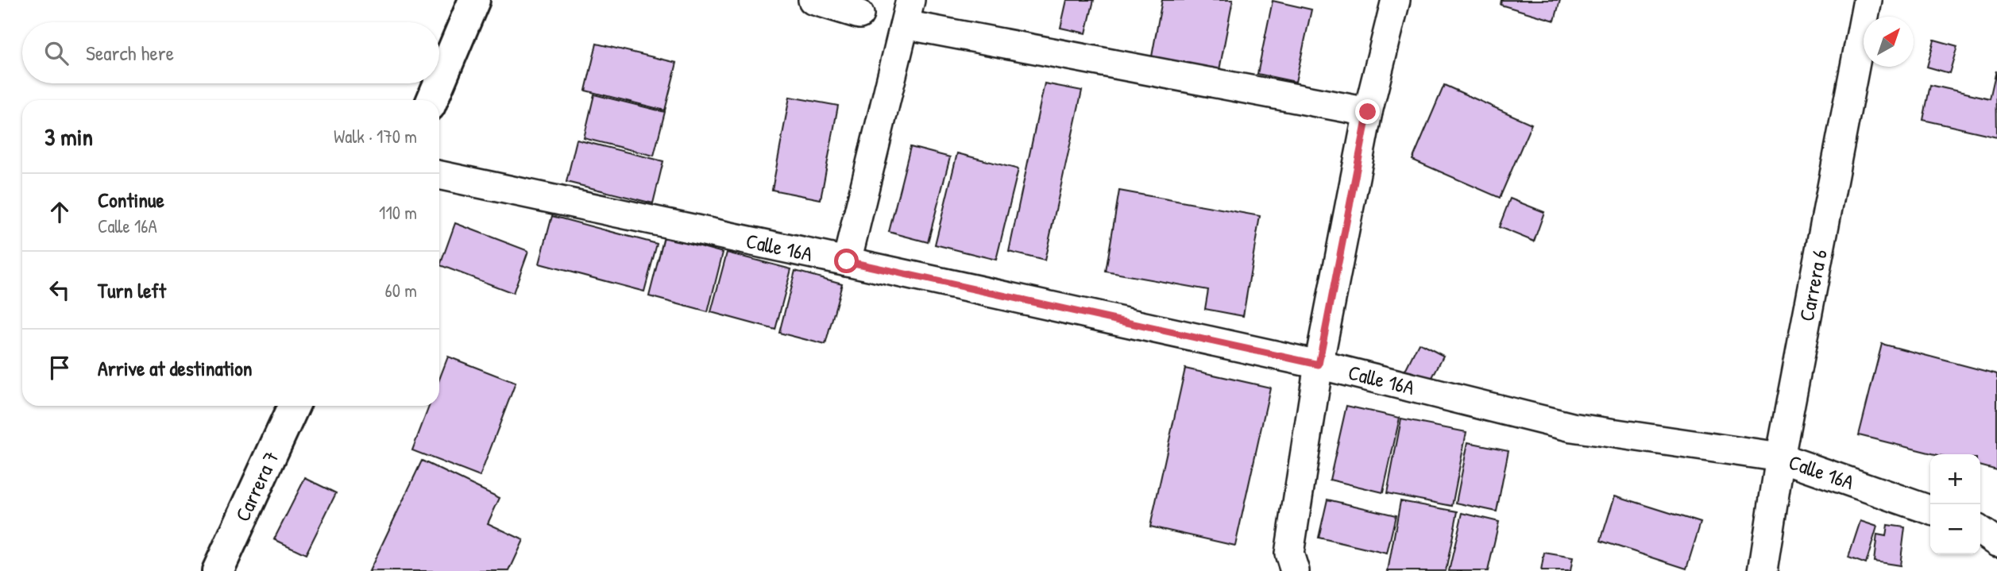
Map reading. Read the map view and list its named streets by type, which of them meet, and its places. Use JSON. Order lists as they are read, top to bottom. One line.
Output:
{"streets":{"main road":["Carrera 7"],"street":["Calle 16A","Carrera 6"]},"crossings":[["Calle 16A","Carrera 6"]],"north":"top right","page":{"search":"Search here","heading":["3 min","Walk · 170 m"],"list":[["Continue","Calle 16A","110 m"],["Turn left","60 m"],"Arrive at destination"],"map_buttons":["+","−"]}}
